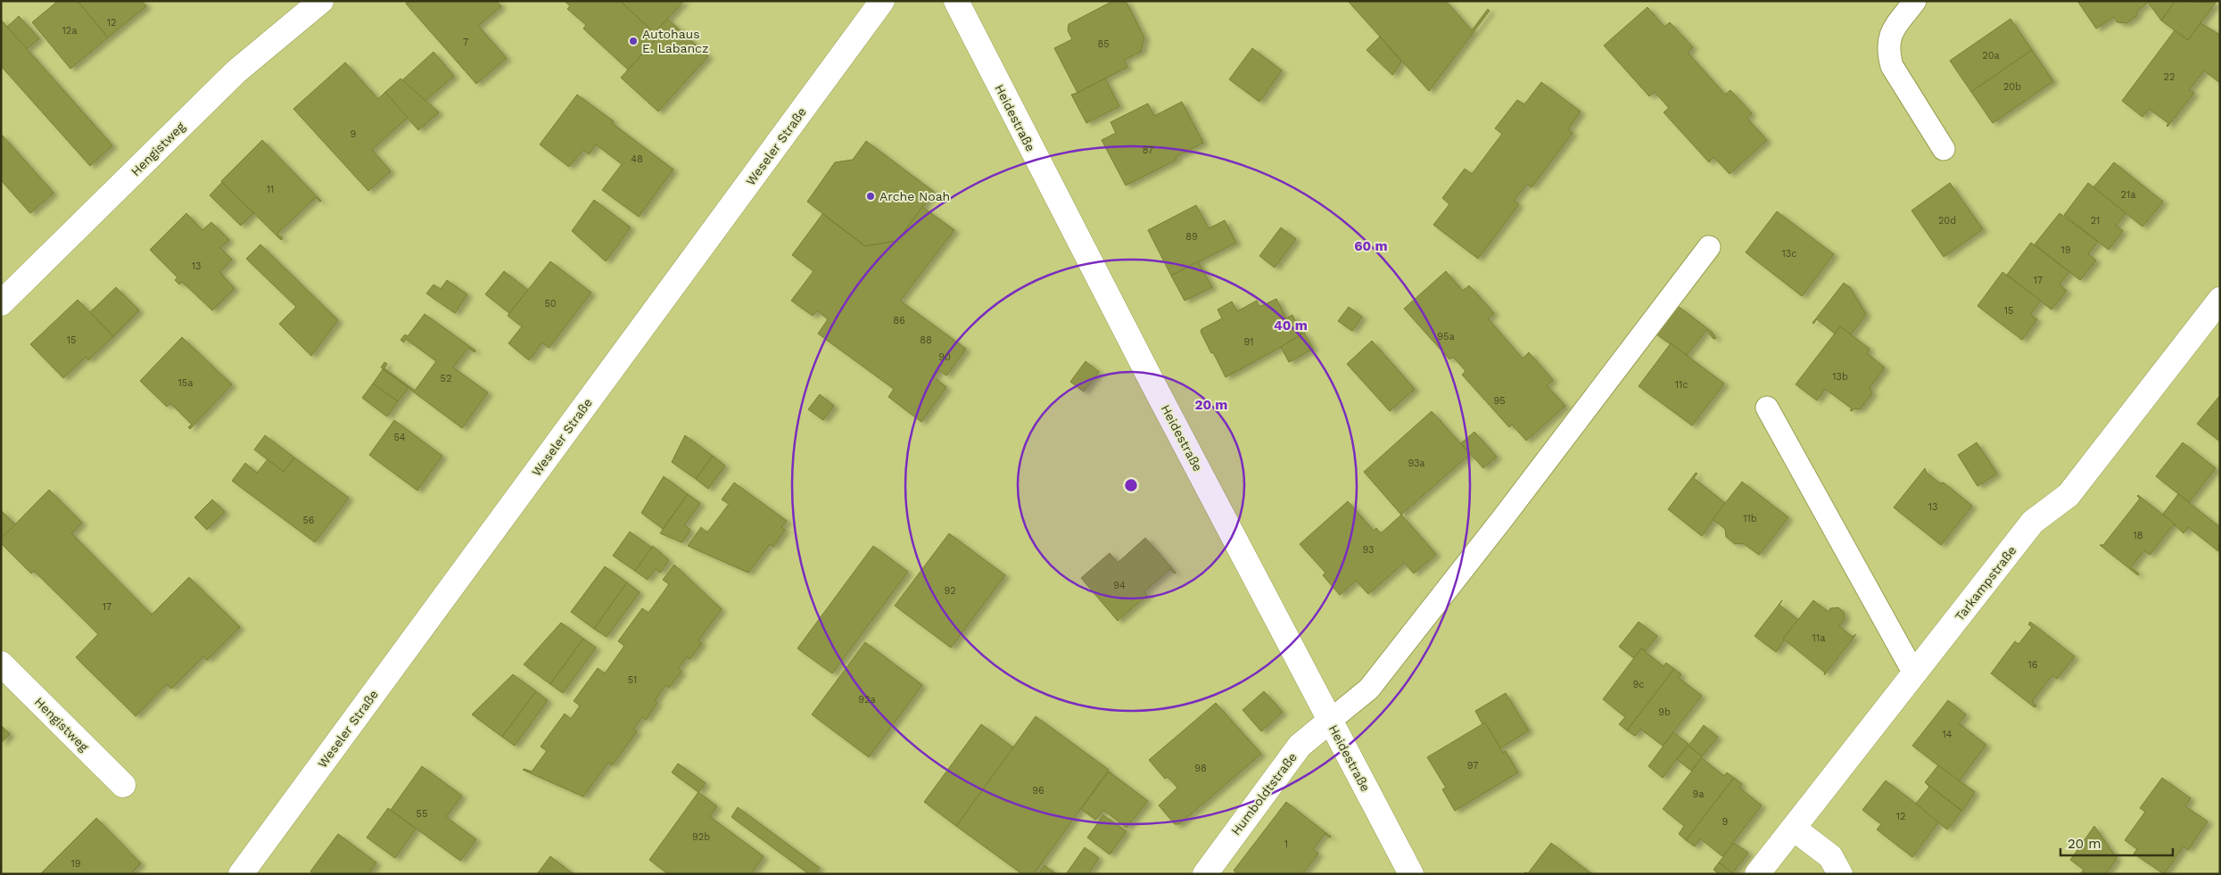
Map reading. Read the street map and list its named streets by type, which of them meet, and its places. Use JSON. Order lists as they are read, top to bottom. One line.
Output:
{"streets":{"street":["Heidestraße","Weseler Straße","Hengistweg","Tarkampstraße","Humboldtstraße"]},"crossings":[["Heidestraße","Humboldtstraße"]],"places":["Autohaus E. Labancz","Arche Noah"],"house_numbers":["12","12a","7","85","20a","22","20b","9","87","48","11","21a","20d","21","89","19","13c","13","17","50","15","86","95a","15","88","91","90","13b","52","15a","11c","95","54","93a","13","11b","56","18","93","94","92","17","11a","16","51","9c","92a","9b","14","97","98","96","9a","55","12","9","92b","1","19"],"scale_bar":"20 m","rings":["60 m","40 m","20 m"]}
